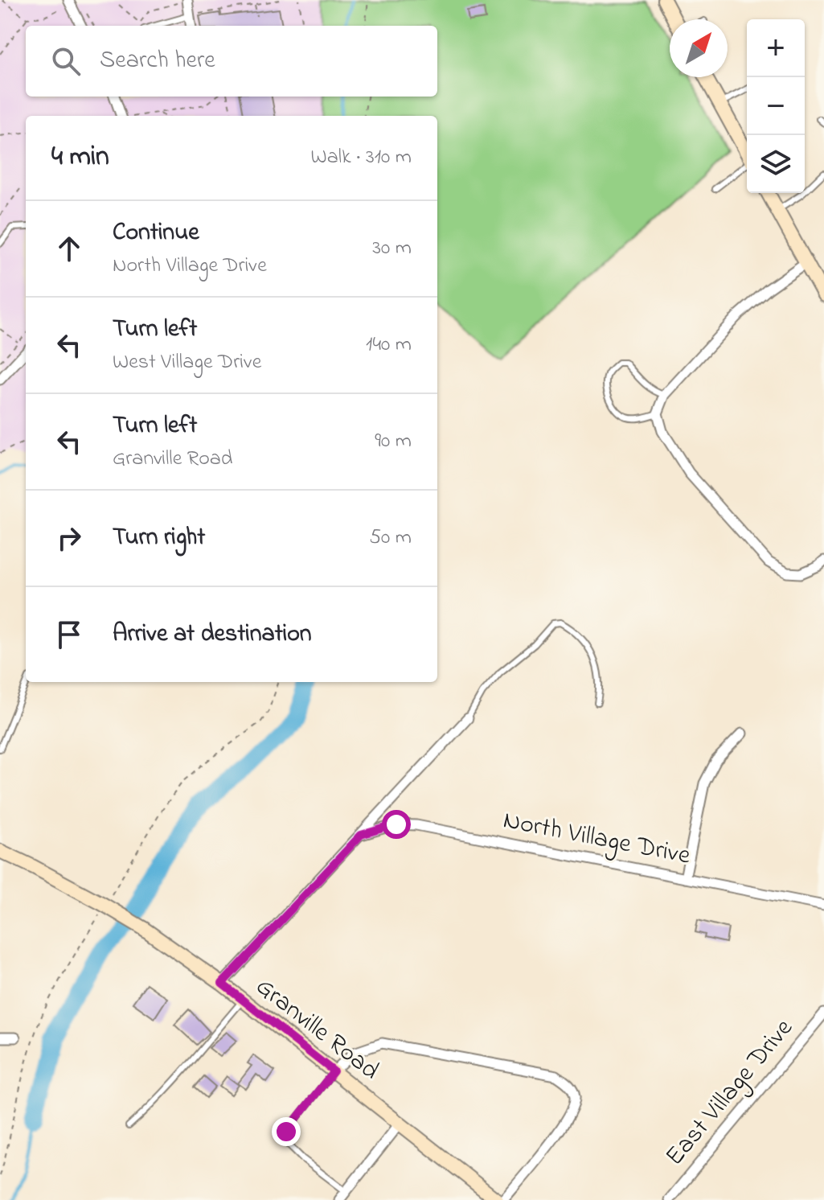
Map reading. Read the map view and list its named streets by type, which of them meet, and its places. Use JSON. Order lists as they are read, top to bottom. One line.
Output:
{"streets":{"street":["North Village Drive","Granville Road","East Village Drive"]},"north":"top right","page":{"map_buttons":["+","−"],"search":"Search here","heading":["4 min","Walk · 310 m"],"list":[["Continue","North Village Drive","30 m"],["Turn left","West Village Drive","140 m"],["Turn left","Granville Road","90 m"],["Turn right","50 m"],"Arrive at destination"]}}
